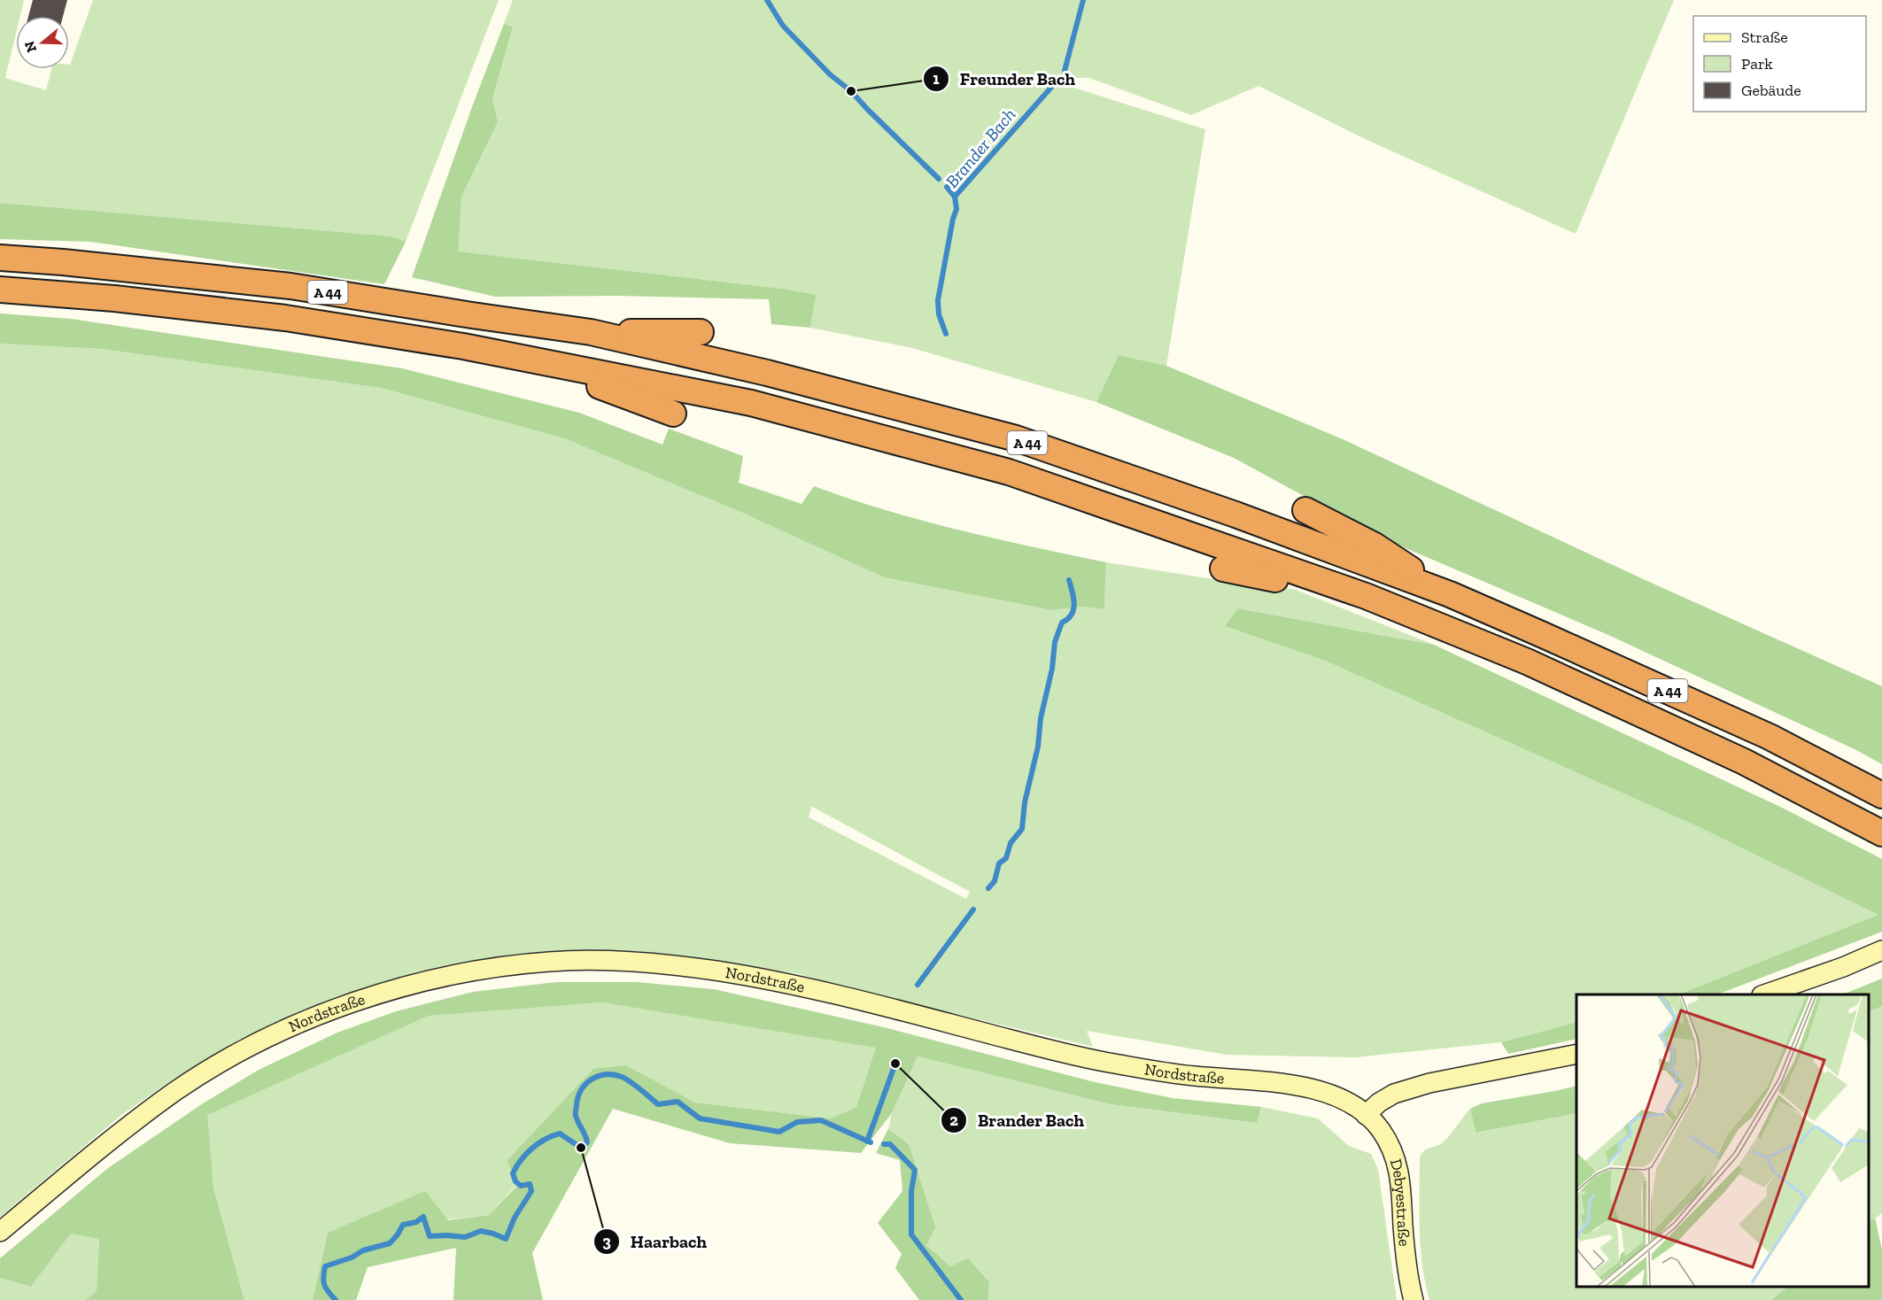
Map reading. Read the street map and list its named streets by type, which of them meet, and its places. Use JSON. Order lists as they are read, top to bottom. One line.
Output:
{"streets":{"highway":["A 44"],"main road":["Nordstraße","Debyestraße"]},"crossings":[["Nordstraße","Debyestraße"]],"water":["Brander Bach"],"places":["Freunder Bach","Brander Bach","Haarbach"],"legend":["Straße","Park","Gebäude"],"north":"left"}
